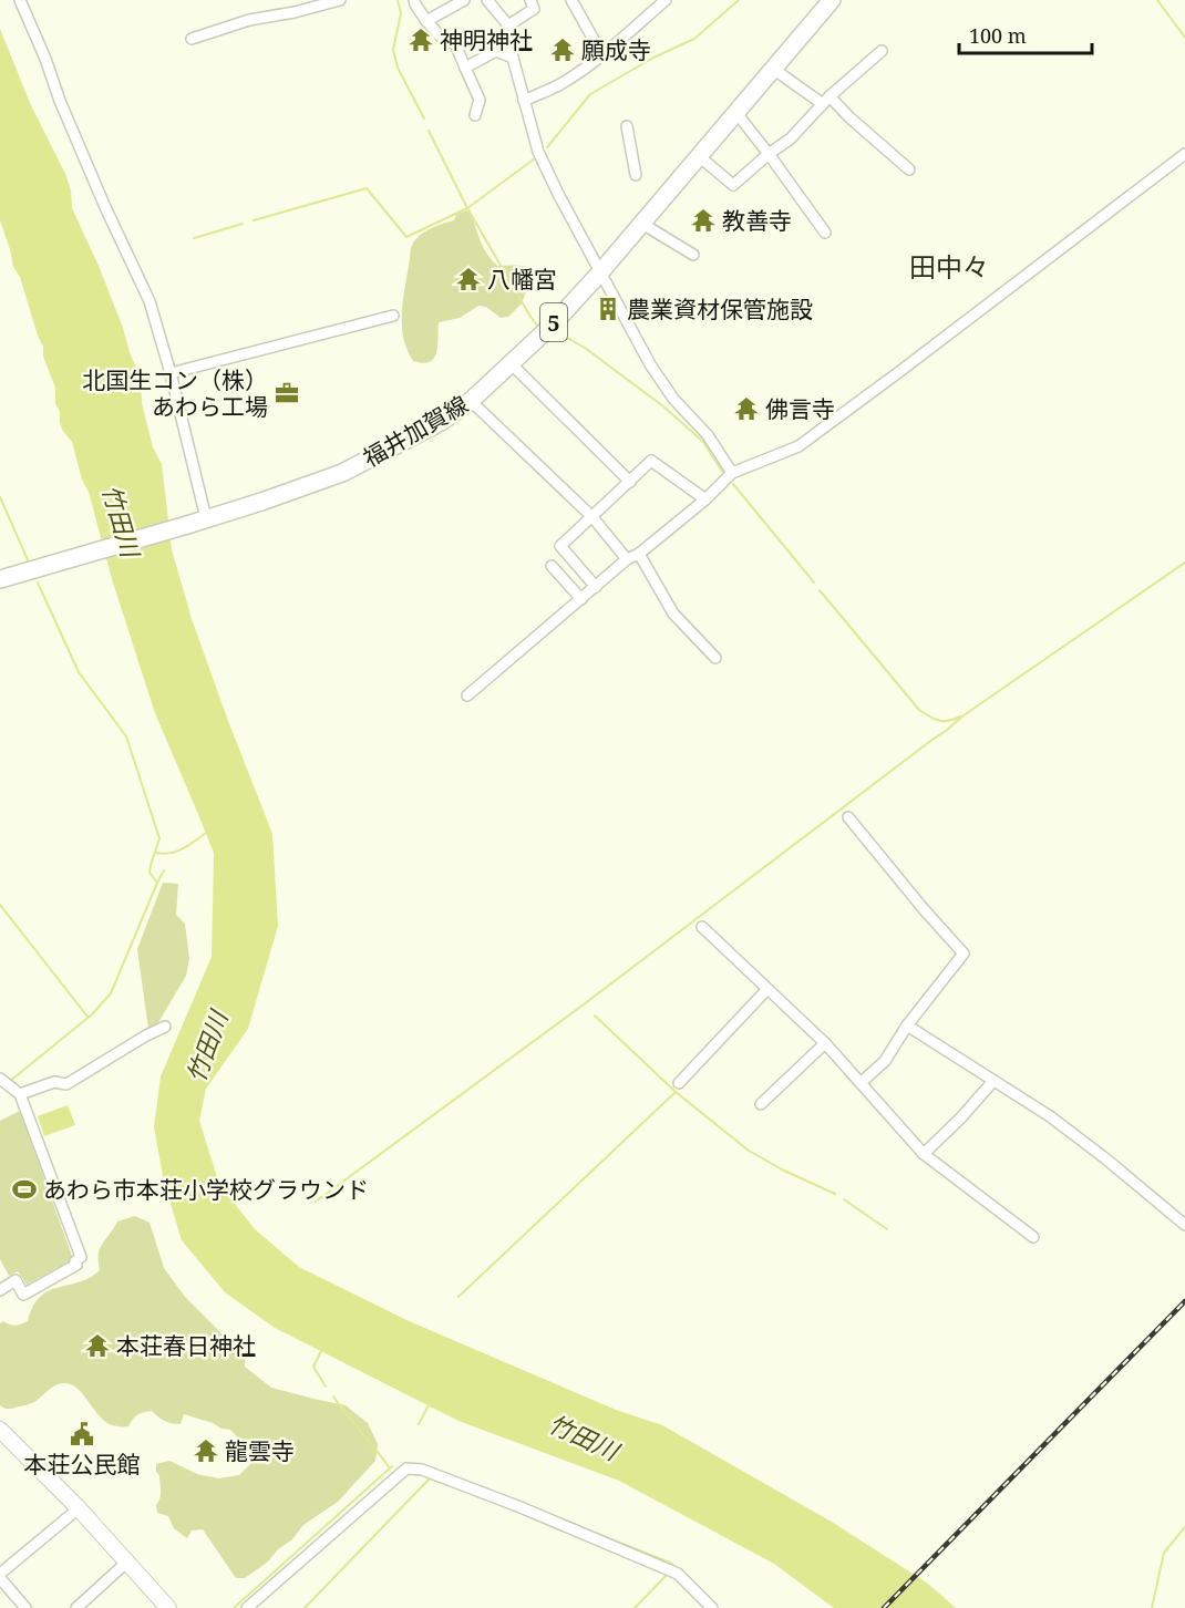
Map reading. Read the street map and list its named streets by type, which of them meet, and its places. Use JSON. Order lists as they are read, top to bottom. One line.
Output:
{"streets":{"main road":["5","福井加賀線"]},"districts":["田中々"],"water":["竹田川"],"places":{"temple":["神明神社","願成寺","教善寺","八幡宮","佛言寺","本荘春日神社","龍雲寺"],"building":["農業資材保管施設"],"office":["北国生コン（株） あわら工場"],"sports":["あわら市本荘小学校グラウンド"],"public building":["本荘公民館"]},"scale_bar":"100 m"}
